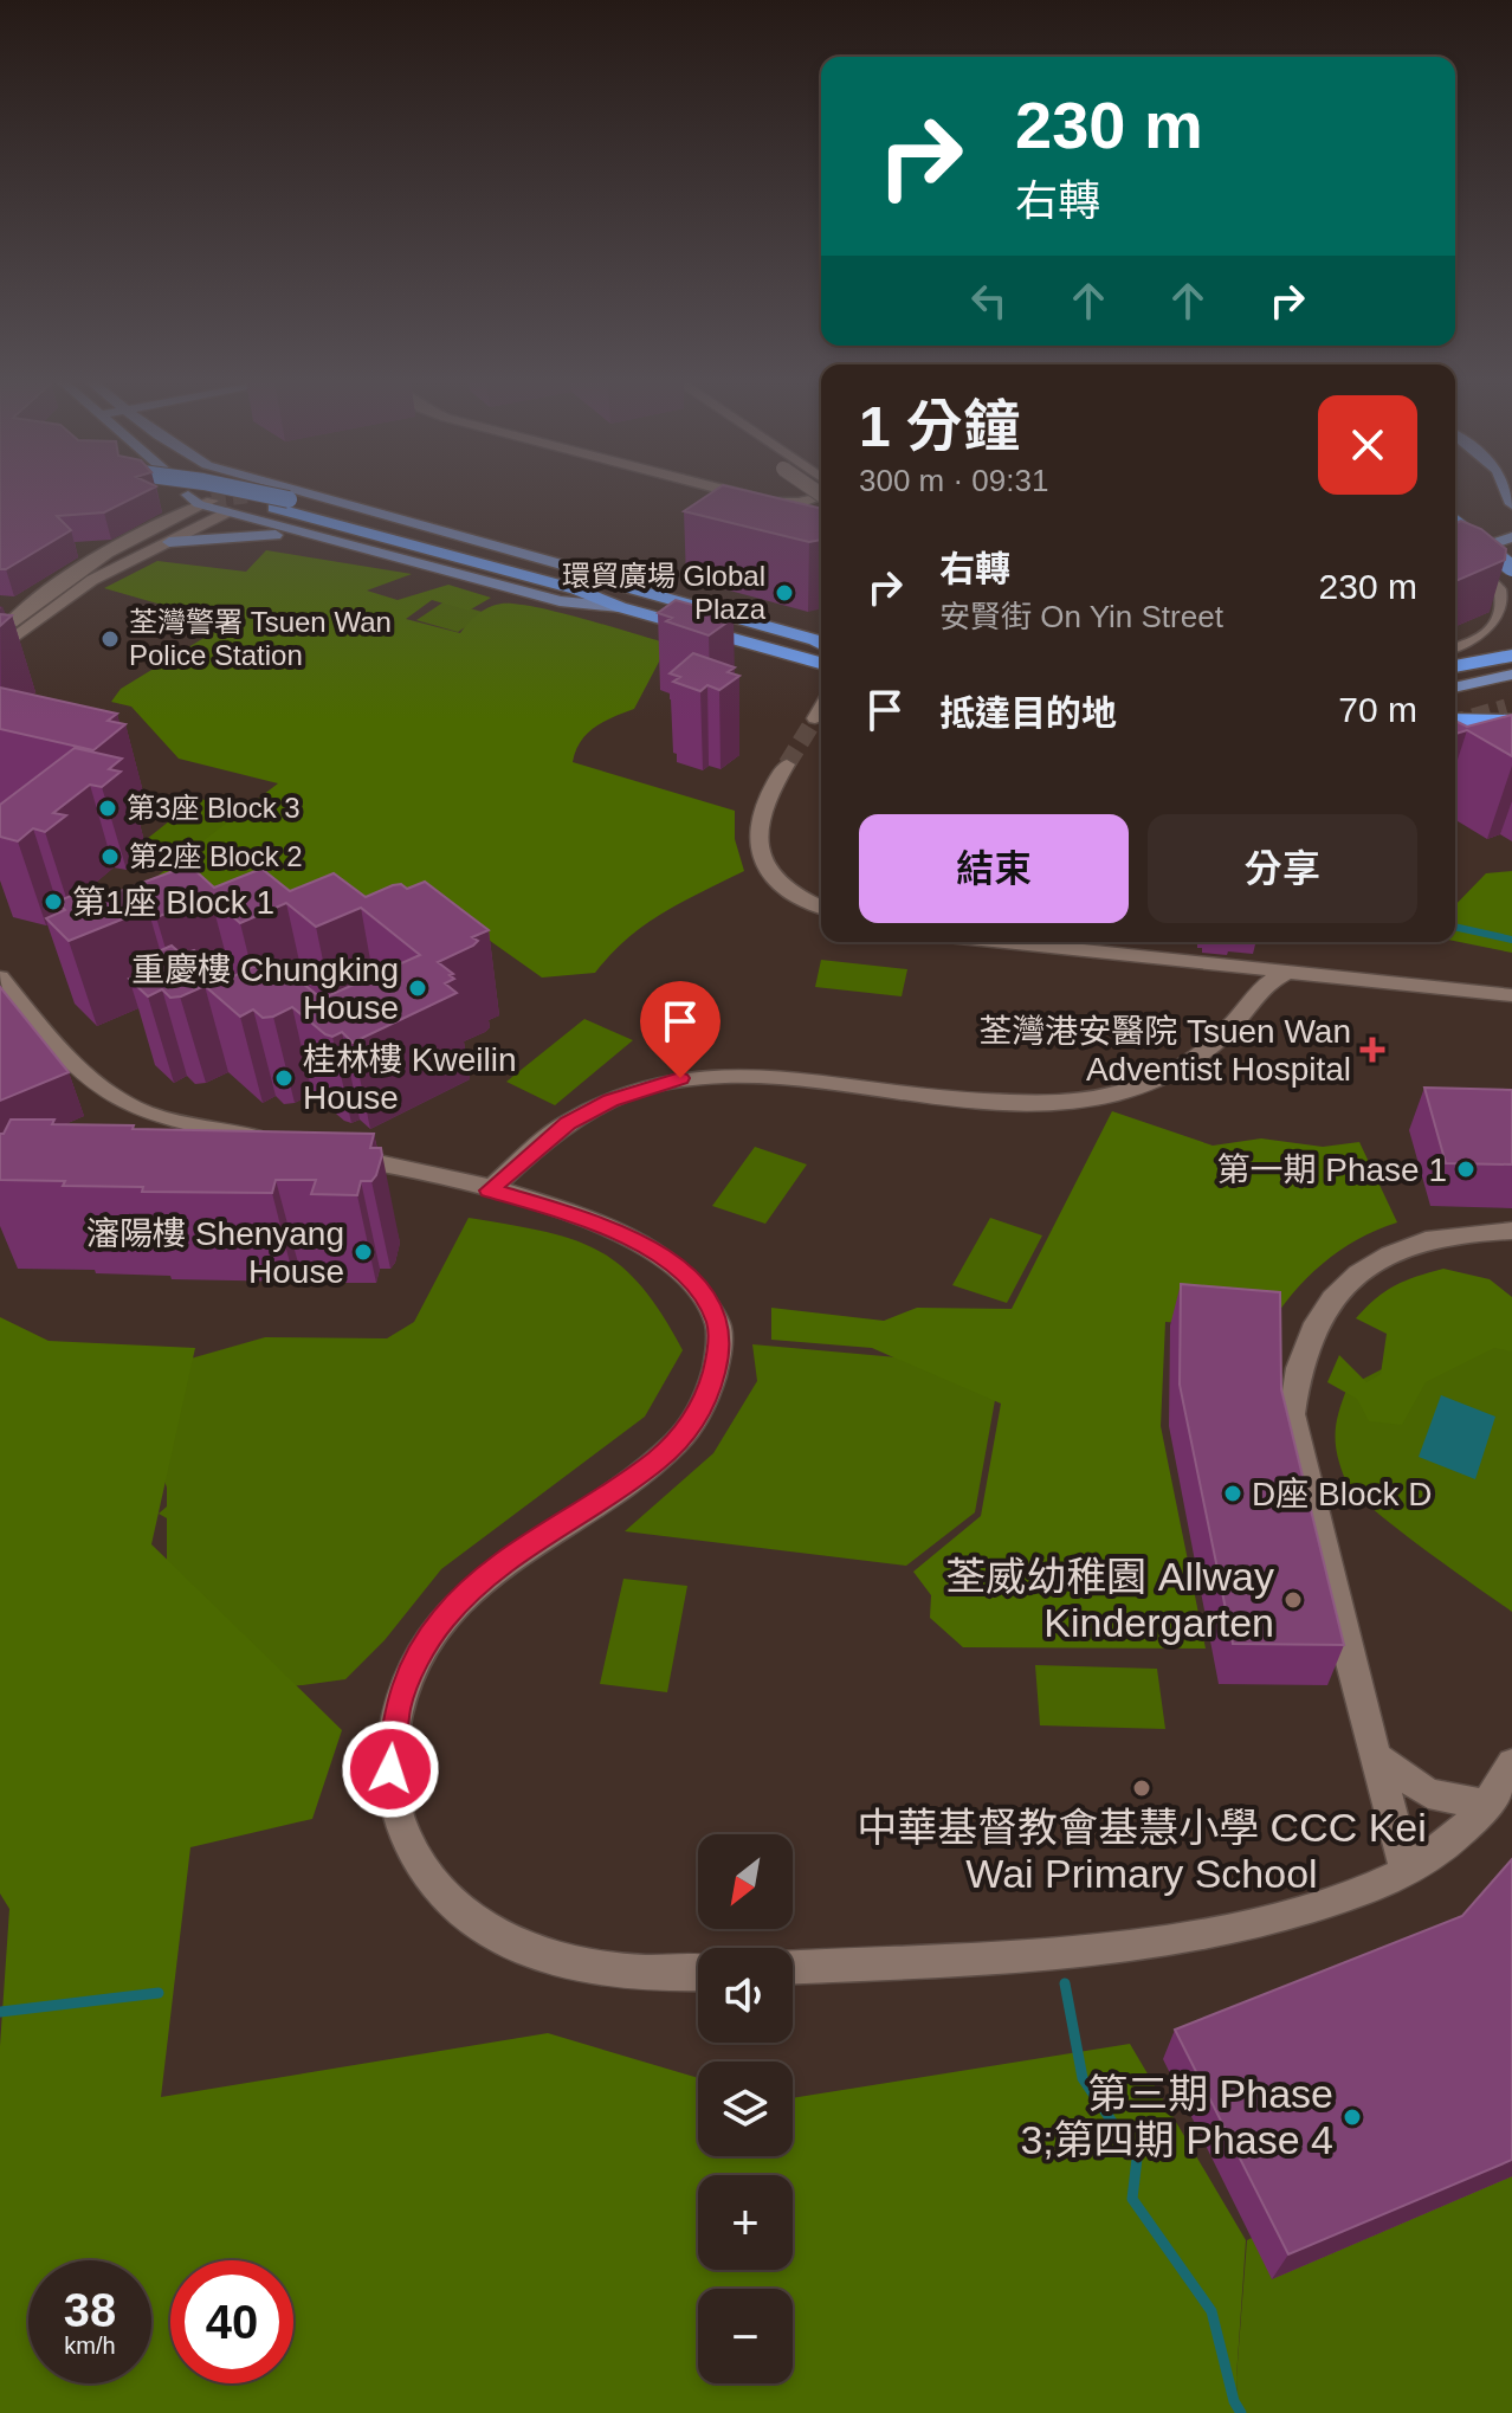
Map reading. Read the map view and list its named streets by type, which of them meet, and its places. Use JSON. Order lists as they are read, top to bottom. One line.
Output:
{"places":{"other":["環貿廣場 Global Plaza","荃灣警署 Tsuen Wan Police Station","第3座 Block 3","第2座 Block 2","第1座 Block 1","重慶樓 Chungking House","桂林樓 Kweilin House","第一期 Phase 1","瀋陽樓 Shenyang House","D座 Block D","荃威幼稚園 Allway Kindergarten","中華基督教會基慧小學 CCC Kei Wai Primary School","第三期 Phase 3;第四期 Phase 4"],"health":["荃灣港安醫院 Tsuen Wan Adventist Hospital"]},"north":"bottom left","page":{"turn":["230 m","右轉"],"heading":["1 分鐘","300 m · 09:31"],"list":[{"name":"右轉","note":"安賢街 On Yin Street","value":"230 m"},{"name":"抵達目的地","value":"70 m"}],"buttons":["結束","分享"],"map_buttons":["+","−"],"speed":"38 km/h","limit":"40"}}
